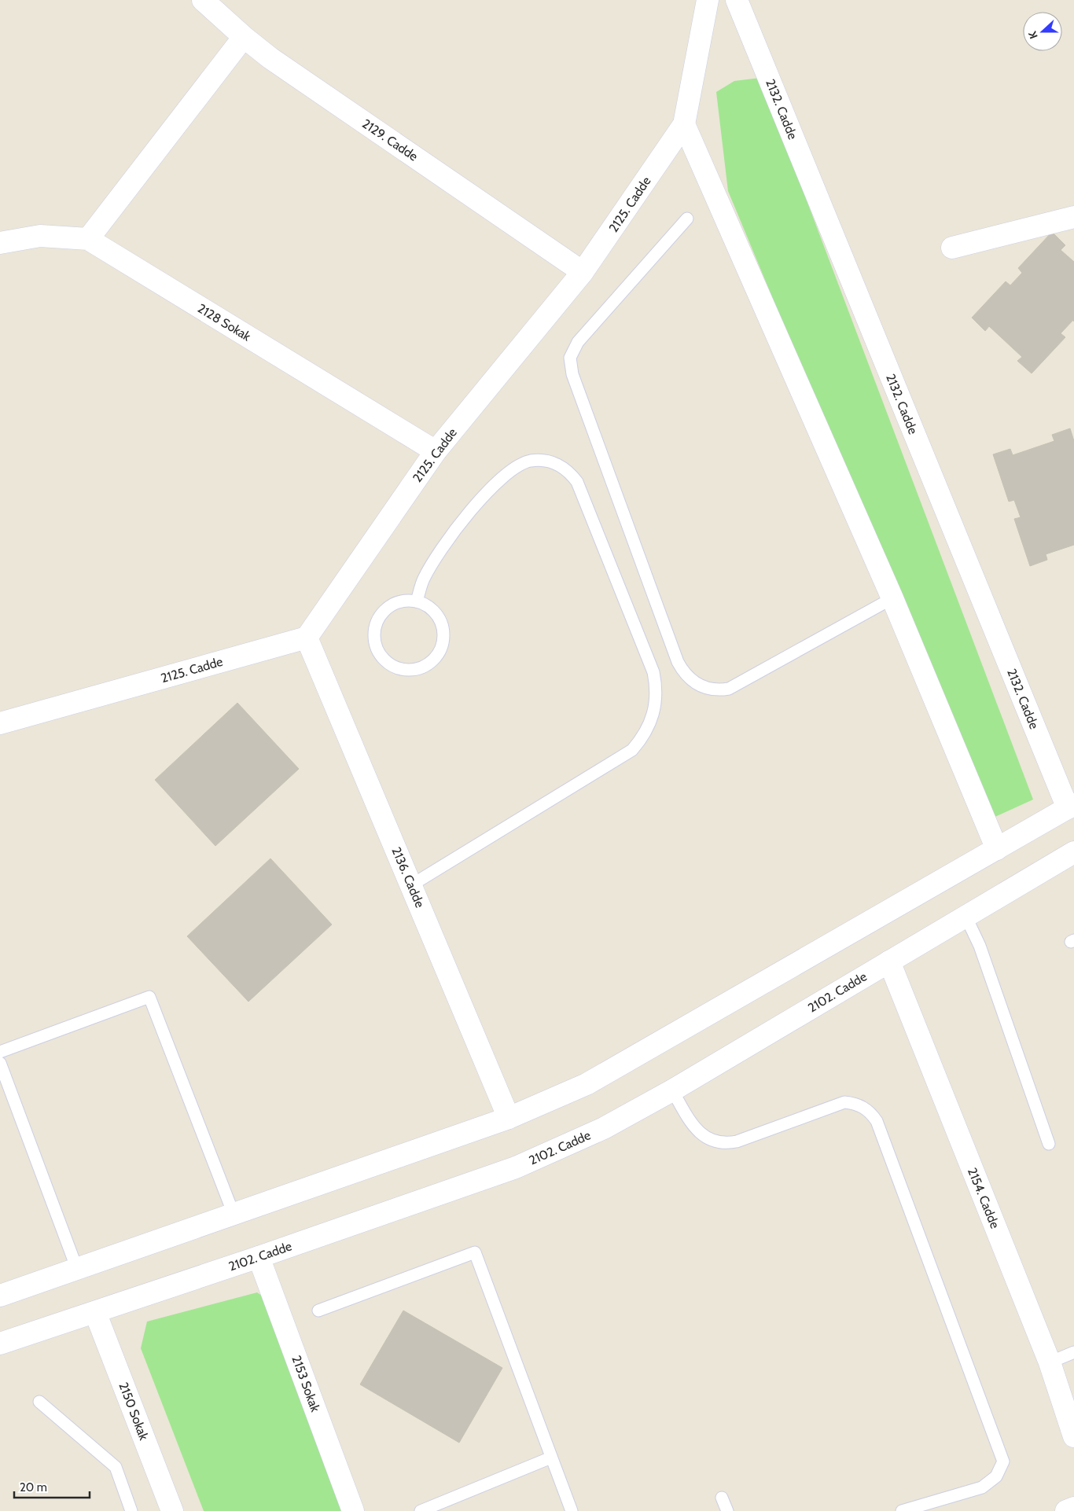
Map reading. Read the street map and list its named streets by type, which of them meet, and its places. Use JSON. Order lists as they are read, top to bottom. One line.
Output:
{"streets":{"street":["2132. Cadde","2129. Cadde","2125. Cadde","2128 Sokak","2136. Cadde","2102. Cadde","2154. Cadde","2153 Sokak","2150 Sokak"]},"crossings":[["2129. Cadde","2125. Cadde"],["2125. Cadde","2128 Sokak"],["2125. Cadde","2136. Cadde"],["2102. Cadde","2154. Cadde"],["2102. Cadde","2153 Sokak"],["2102. Cadde","2150 Sokak"]],"scale_bar":"20 m","north":"left"}
